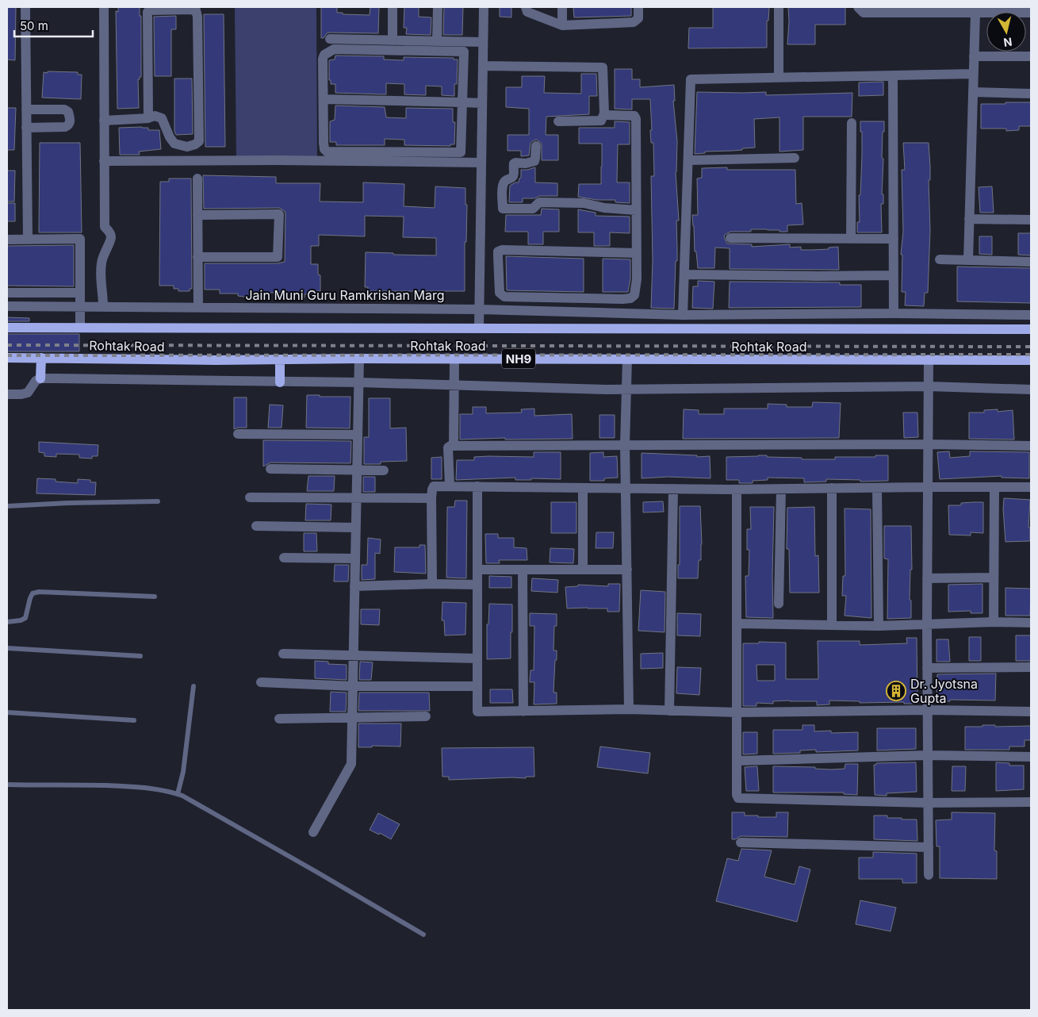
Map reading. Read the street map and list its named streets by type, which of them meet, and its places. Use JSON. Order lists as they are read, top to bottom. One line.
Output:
{"streets":{"main road":["Rohtak Road","NH9"],"street":["Jain Muni Guru Ramkrishan Marg"]},"places":{"building":["Dr. Jyotsna Gupta"]},"scale_bar":"50 m","north":"bottom"}
